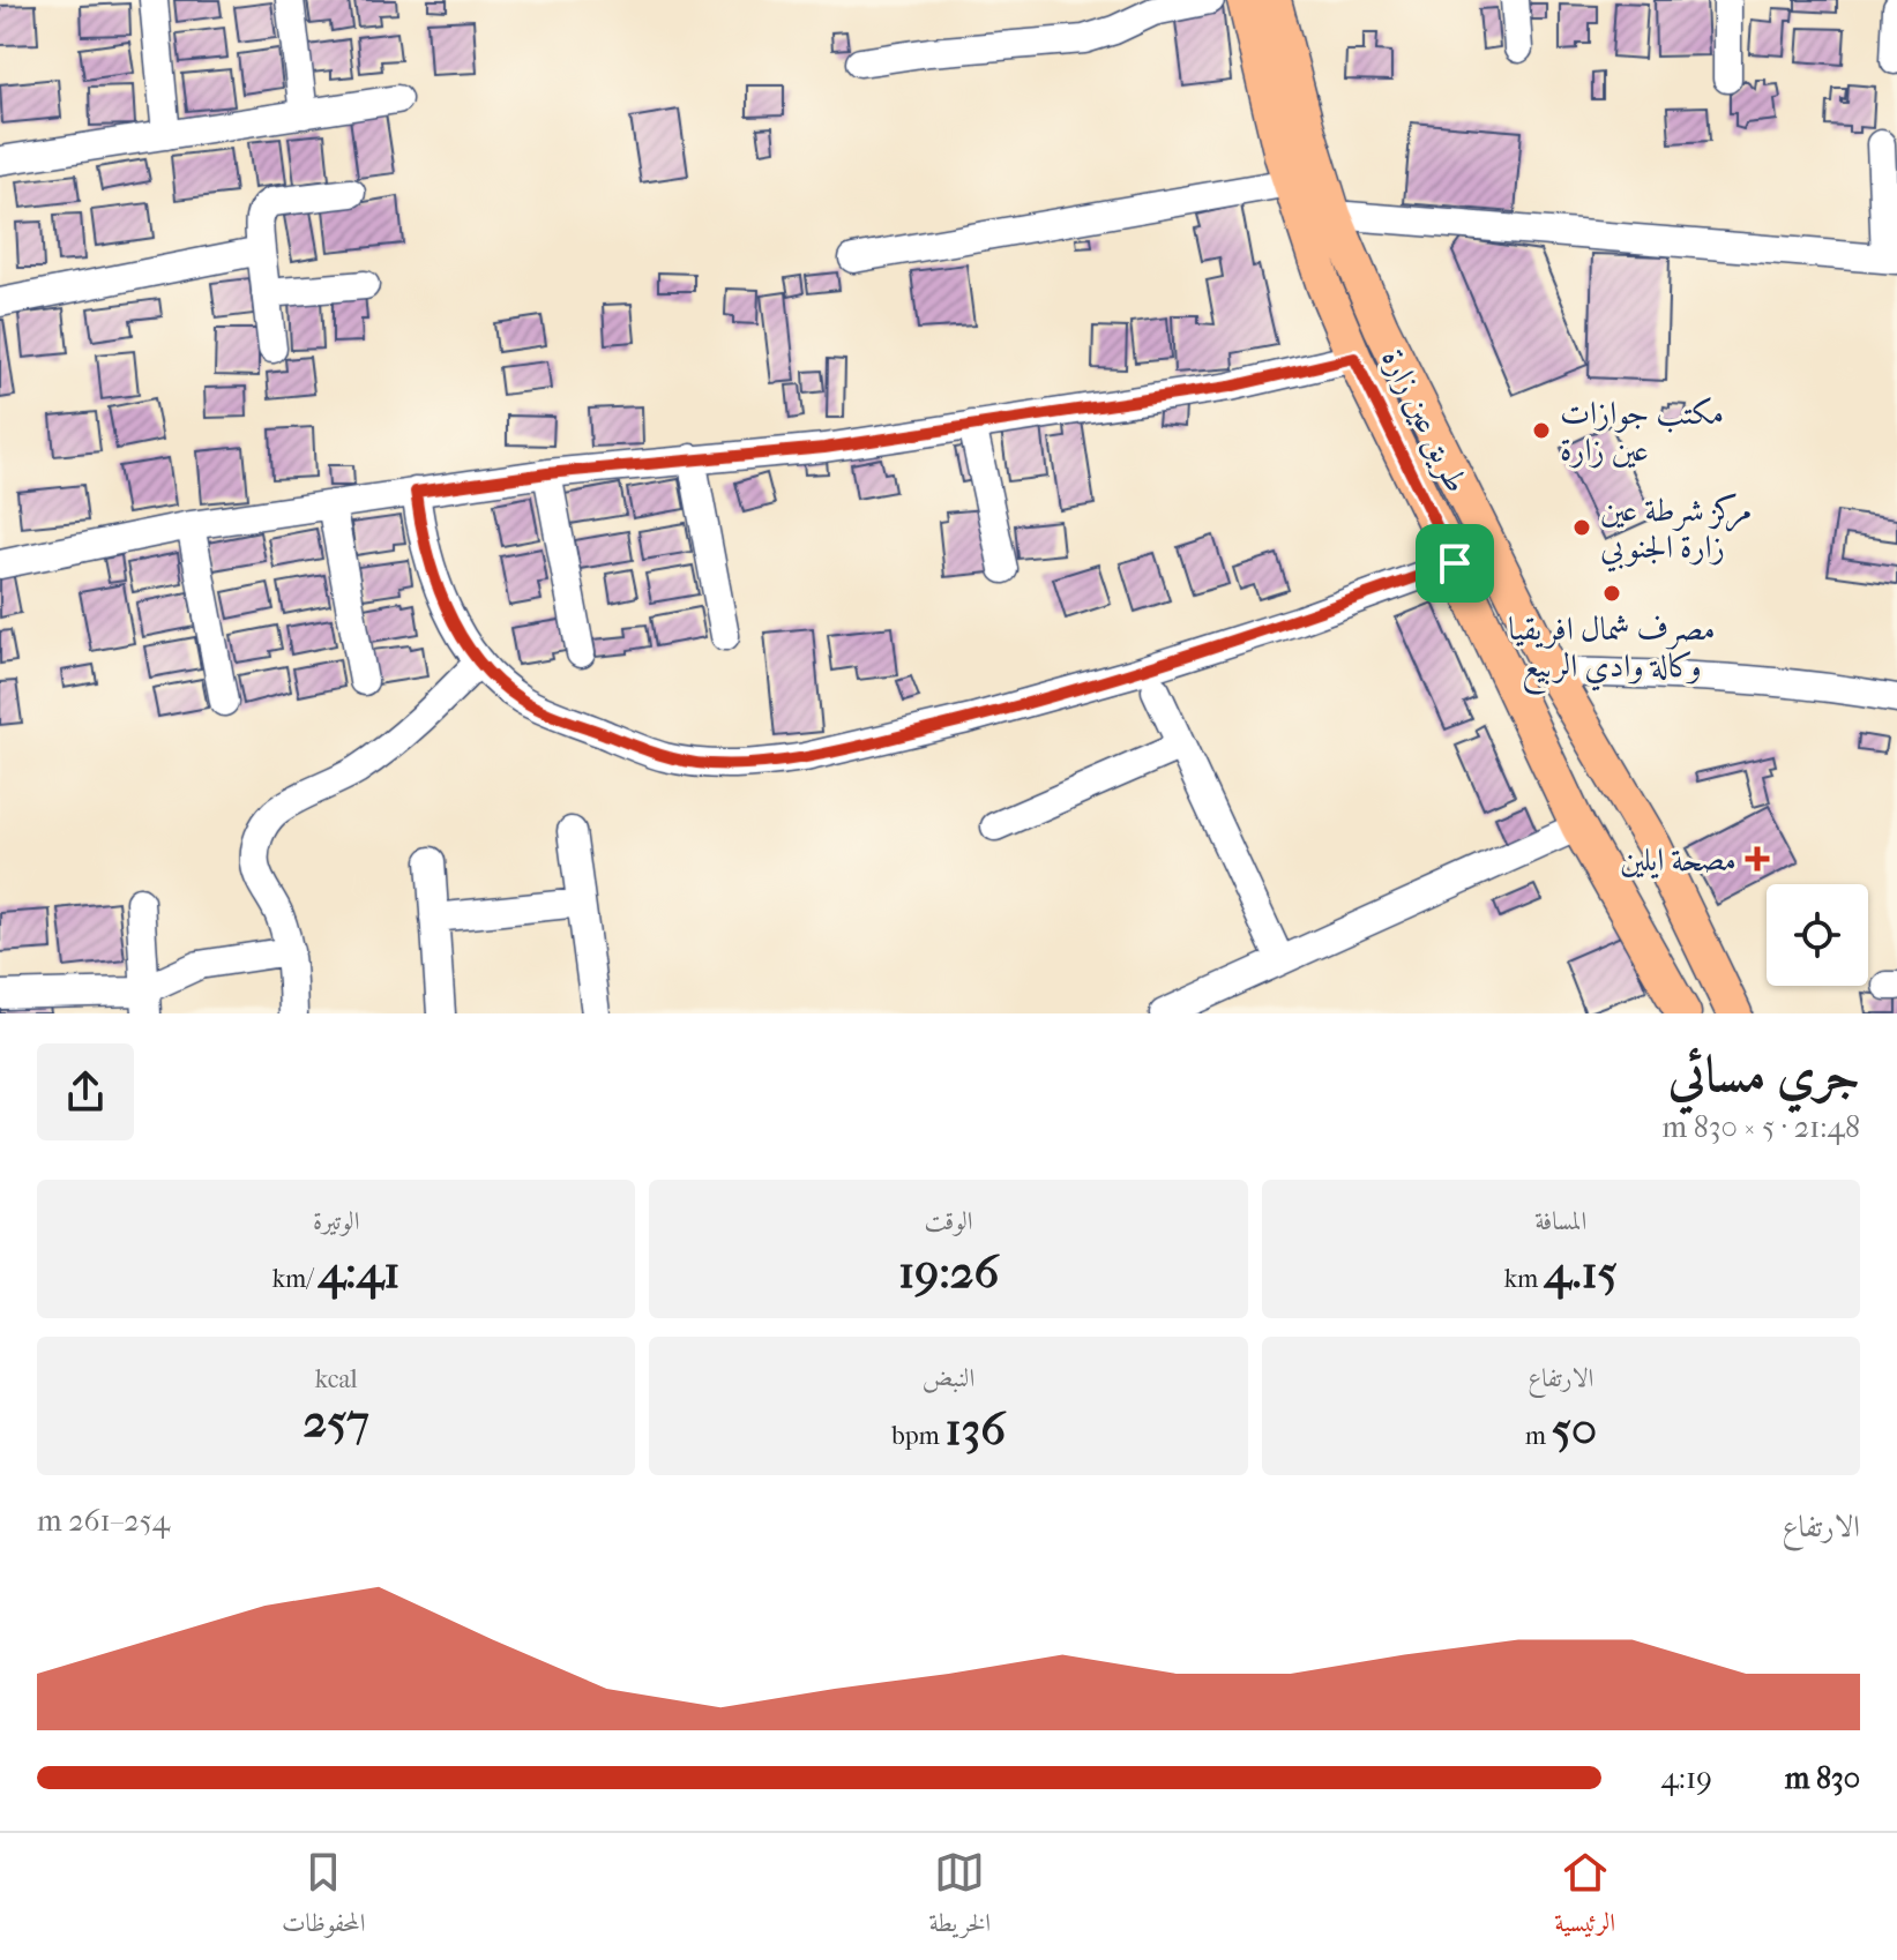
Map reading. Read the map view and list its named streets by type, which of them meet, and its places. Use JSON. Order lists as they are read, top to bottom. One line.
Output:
{"streets":{"main road":["طريق عين زارة"]},"places":{"other":["مكتب جوازات عين زارة","مركز شرطة عين زارة الجنوبي","مصرف شمال افريقيا وكالة وادي الربيع"],"health":["مصحة ايلين"]},"page":{"heading":["جري مسائي","21:48 · 5 × 830 m"],"stats":[["المسافة","4.15 km"],["الوقت","19:26"],["الوتيرة","4:41 /km"],["الارتفاع","50 m"],["النبض","136 bpm"],["kcal","257"]],"chart":["الارتفاع","254–261 m"],"list":[{"name":"830 m","note":"4:19"}],"tabs":["الرئيسية","الخريطة","المحفوظات"]}}
